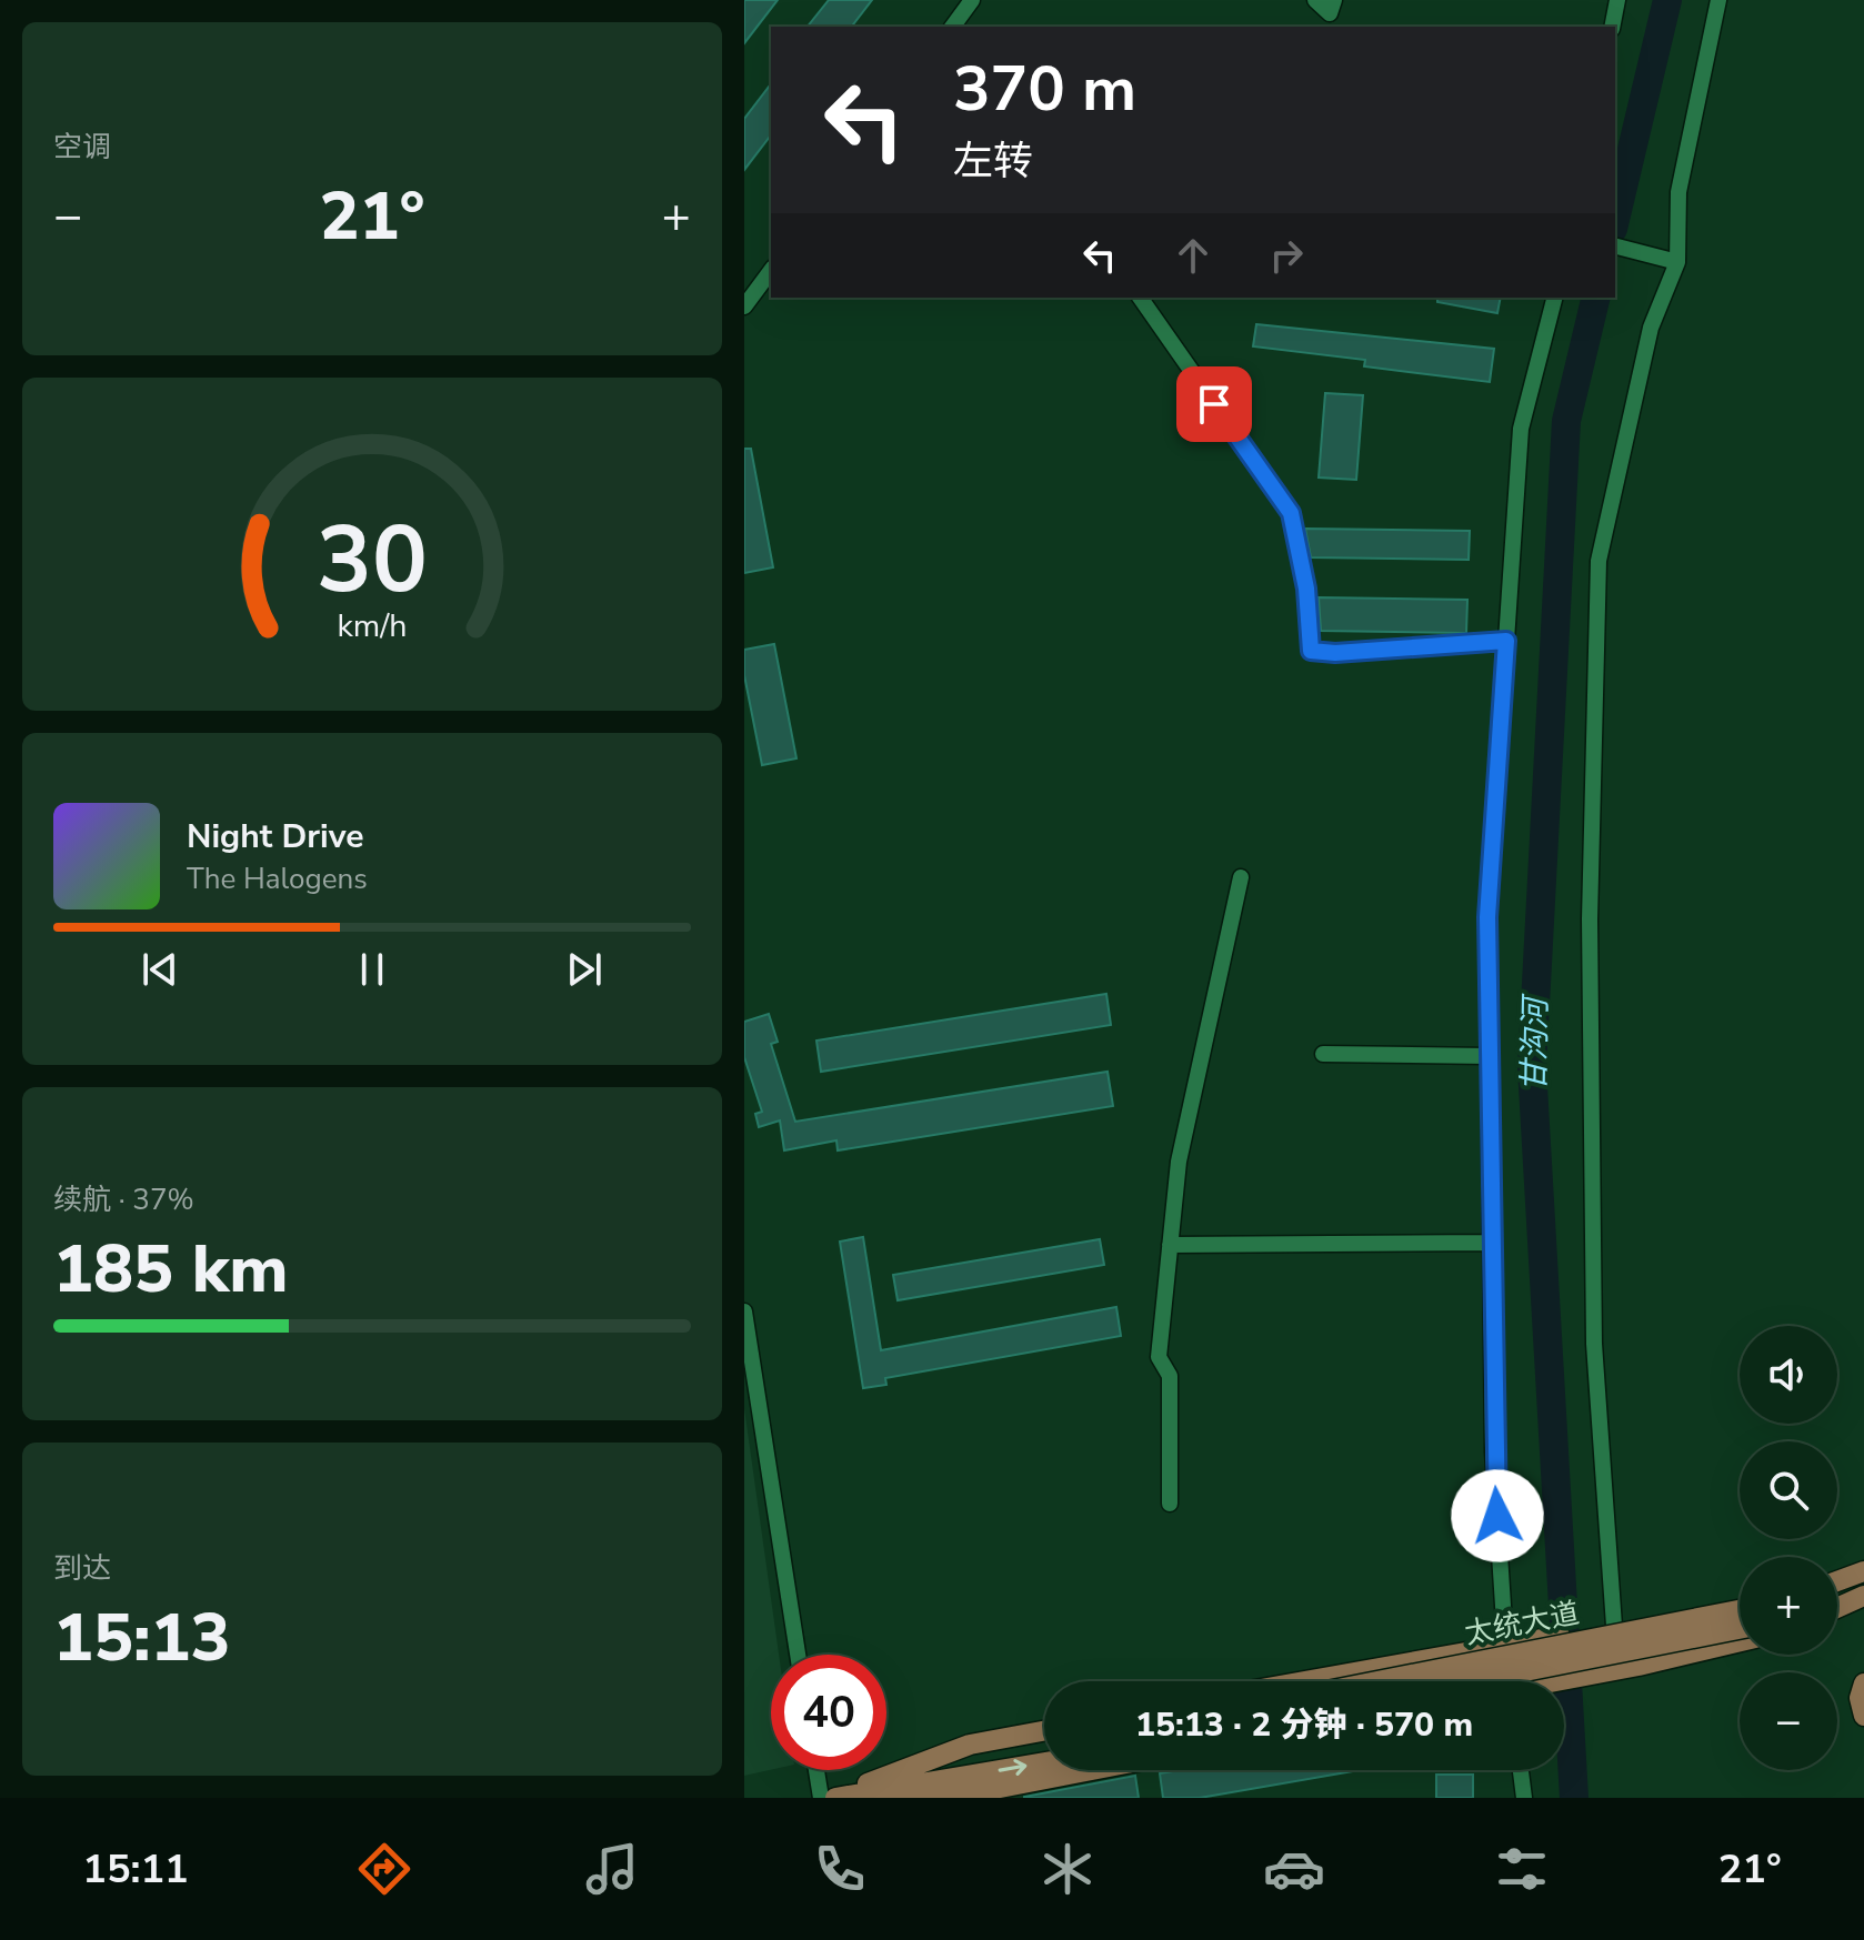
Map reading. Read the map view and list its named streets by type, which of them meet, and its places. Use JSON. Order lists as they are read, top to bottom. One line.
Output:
{"streets":{"main road":["太统大道"]},"water":["甘沟河"],"page":{"tile":["空调",["续航 · 37%","185 km"],["到达","15:13"]],"turn":["370 m","左转"],"heat":["−","21°","+"],"song":["Night Drive","The Halogens"],"map_buttons":["+","−"],"limit":"40","trip":"15:13 · 2 分钟 · 570 m","tabs":["15:11","21°"],"gauge":["30","km/h"]}}
